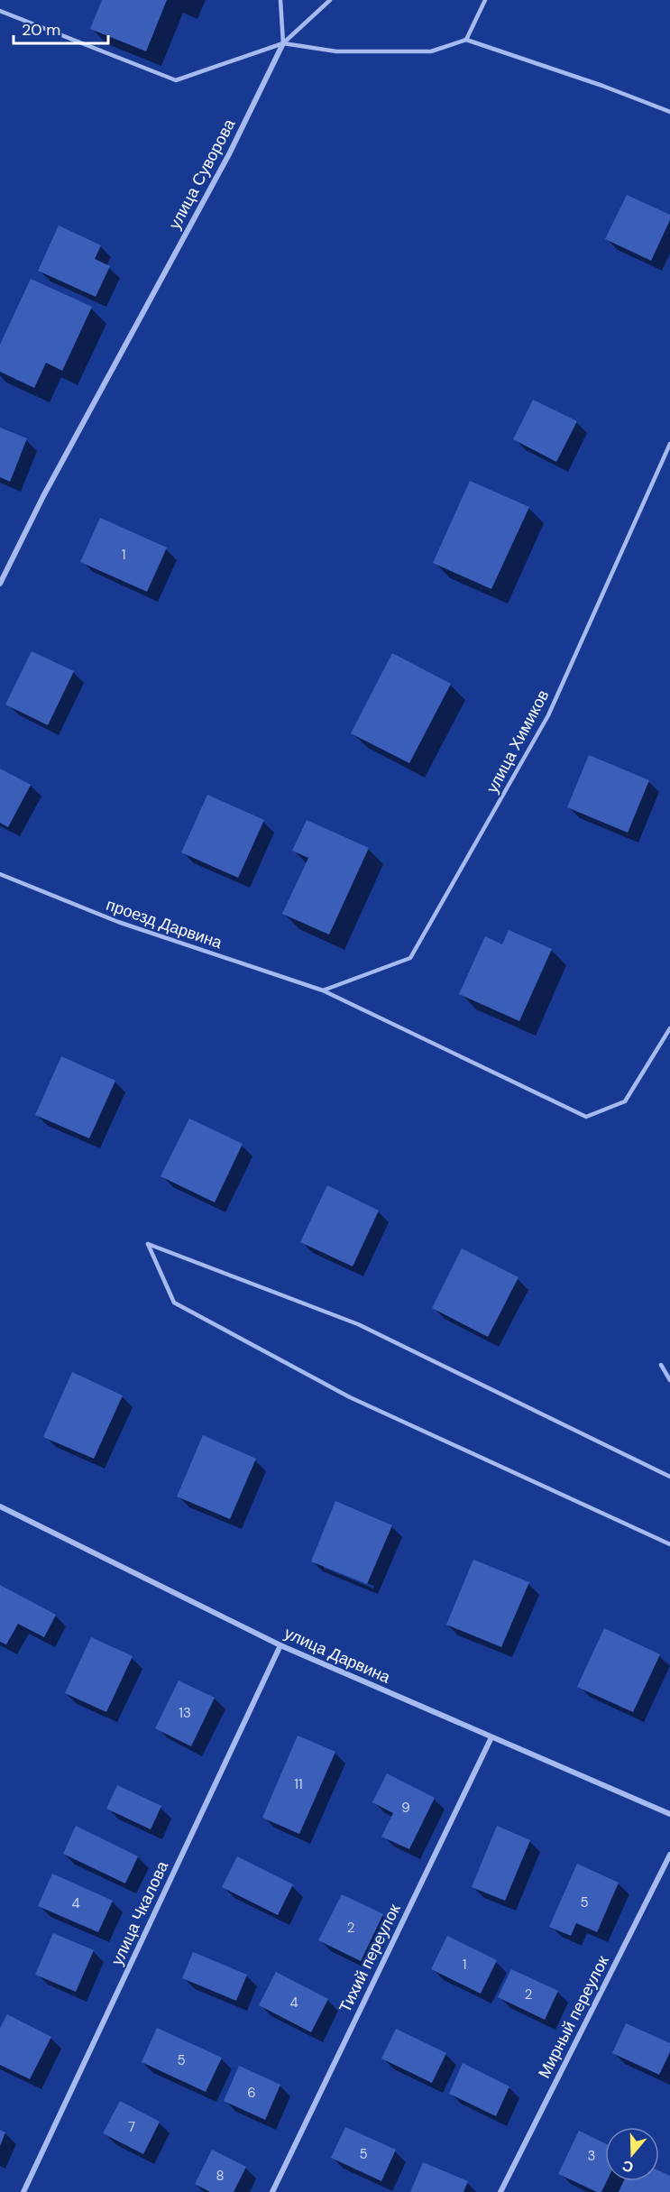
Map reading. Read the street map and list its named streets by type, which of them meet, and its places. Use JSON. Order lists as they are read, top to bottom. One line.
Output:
{"streets":{"street":["улица Суворова","улица Дарвина","улица Чкалова","Тихий переулок","Мирный переулок"],"lane":["улица Химиков","проезд Дарвина"]},"crossings":[["улица Химиков","проезд Дарвина"],["улица Дарвина","улица Чкалова"],["улица Дарвина","Тихий переулок"]],"house_numbers":["1","13","11","9","5","4","2","1","2","4","5","6","7","5","3","8"],"scale_bar":"20 m","north":"bottom"}
